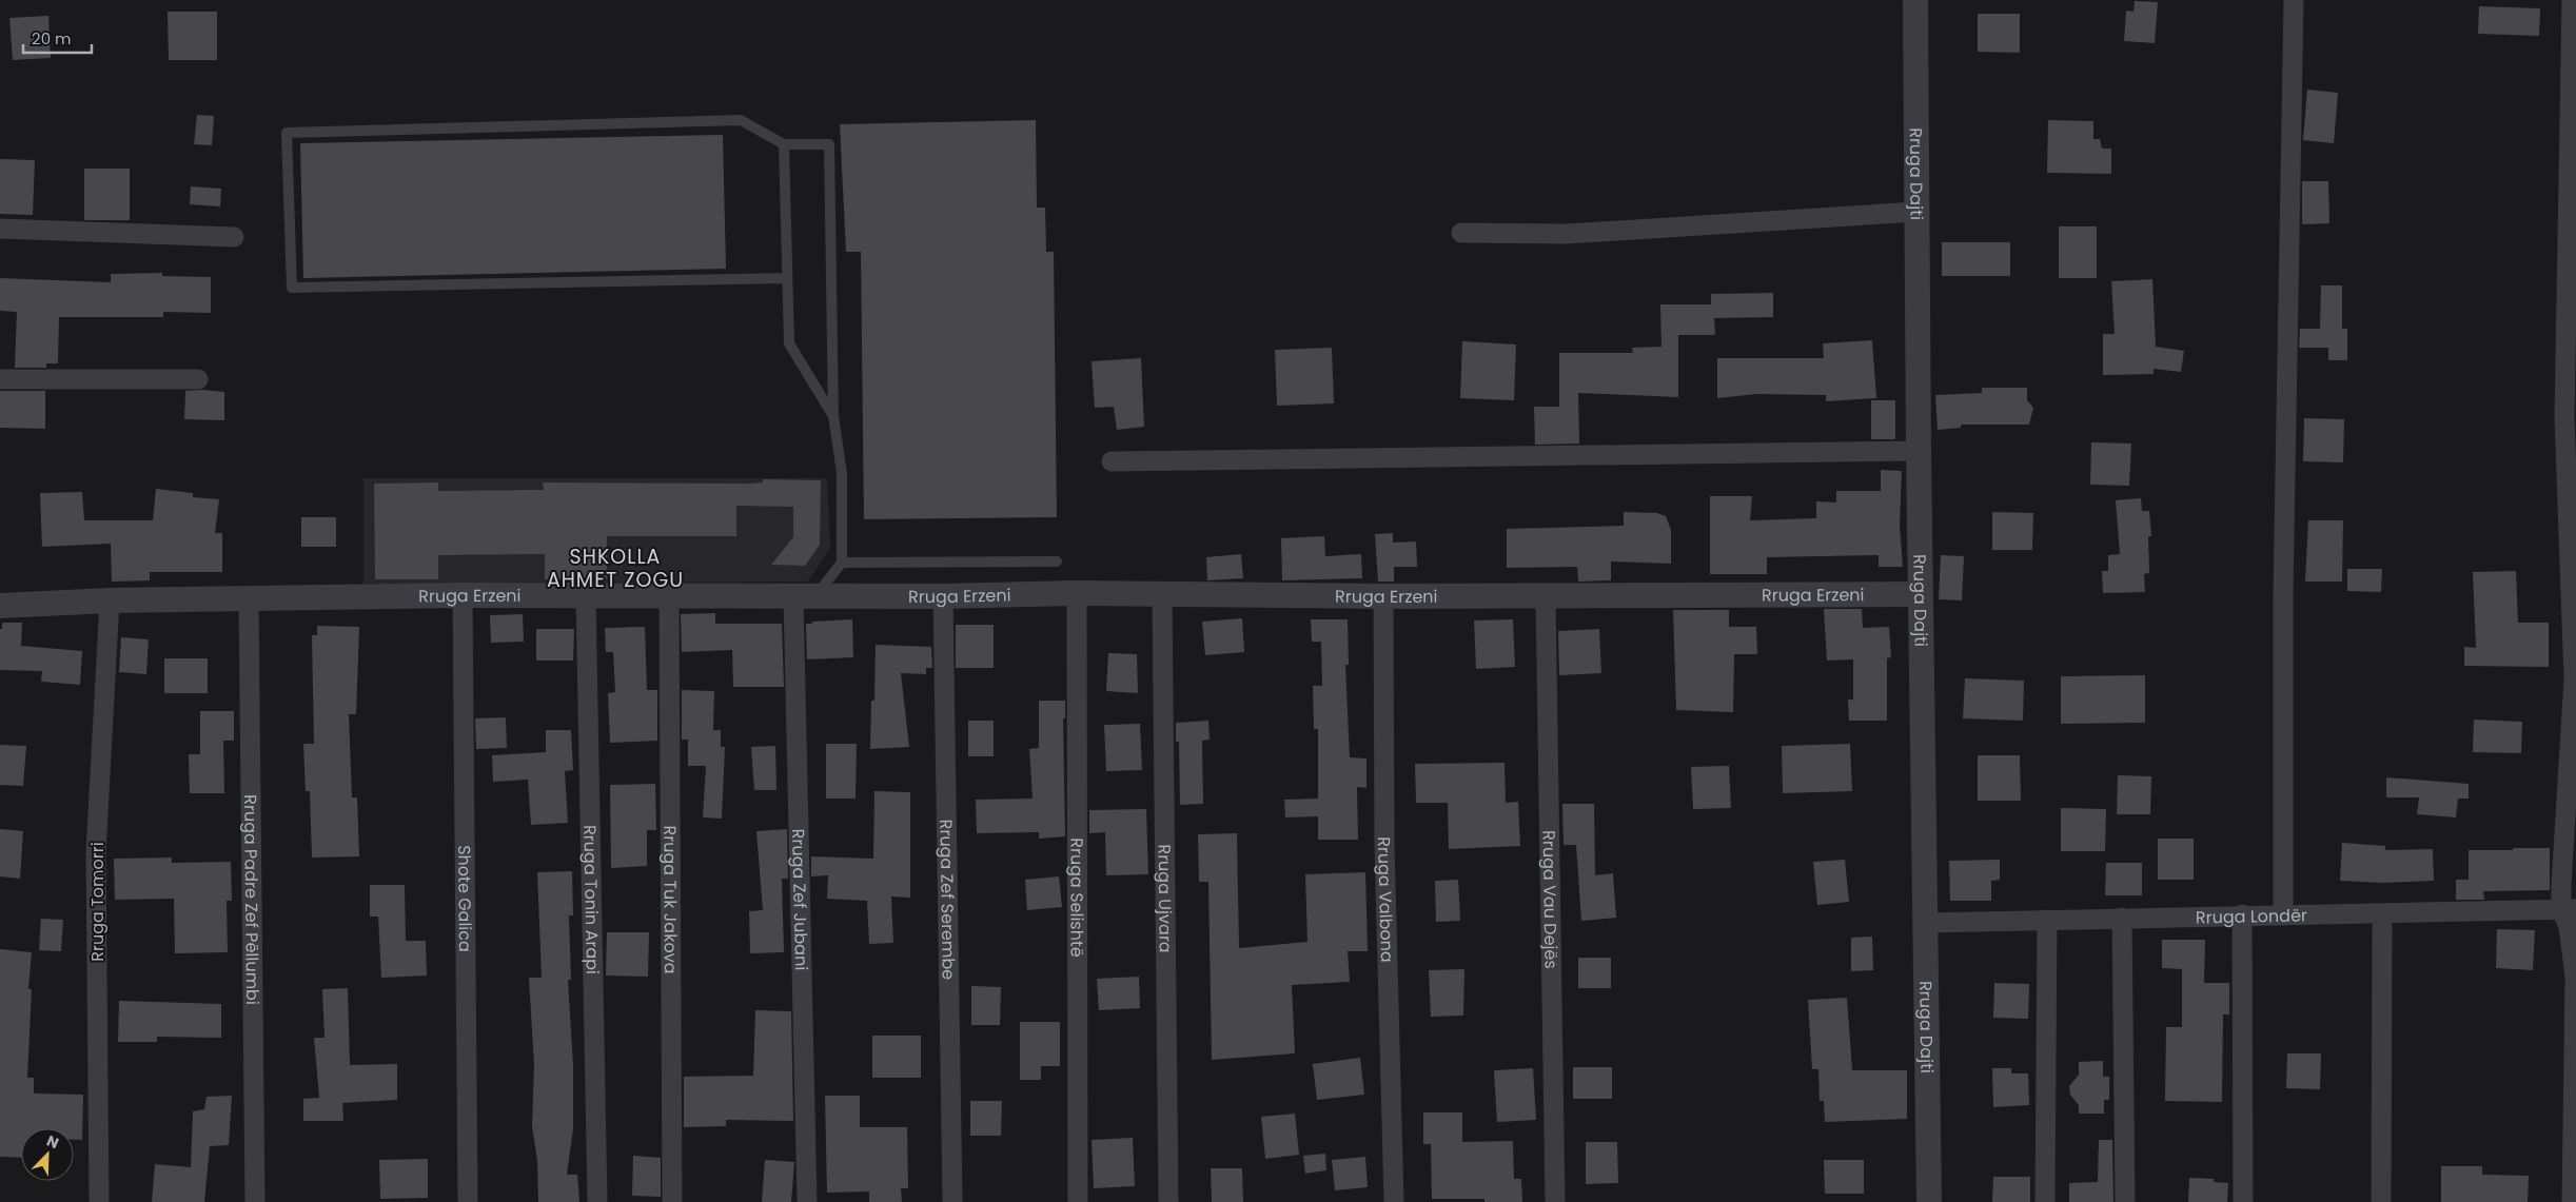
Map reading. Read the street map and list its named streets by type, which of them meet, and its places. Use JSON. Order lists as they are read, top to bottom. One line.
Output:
{"streets":{"street":["Rruga Dajti","Rruga Erzeni","Rruga Selishtë","Shote Galica","Rruga Tonin Arapi","Rruga Tuk Jakova","Rruga Zef Jubani","Rruga Zef Serembe","Rruga Ujvara","Rruga Vau Dejës","Rruga Valbona","Rruga Padre Zef Pëllumbi","Rruga Tomorri","Rruga Londër"]},"crossings":[["Rruga Dajti","Rruga Erzeni"],["Rruga Dajti","Rruga Londër"],["Rruga Erzeni","Rruga Selishtë"],["Rruga Erzeni","Shote Galica"],["Rruga Erzeni","Rruga Tonin Arapi"],["Rruga Erzeni","Rruga Tuk Jakova"],["Rruga Erzeni","Rruga Zef Jubani"],["Rruga Erzeni","Rruga Zef Serembe"],["Rruga Erzeni","Rruga Ujvara"],["Rruga Erzeni","Rruga Vau Dejës"],["Rruga Erzeni","Rruga Valbona"],["Rruga Erzeni","Rruga Padre Zef Pëllumbi"],["Rruga Erzeni","Rruga Tomorri"]],"districts":["SHKOLLA AHMET ZOGU"],"scale_bar":"20 m","north":"top right"}
